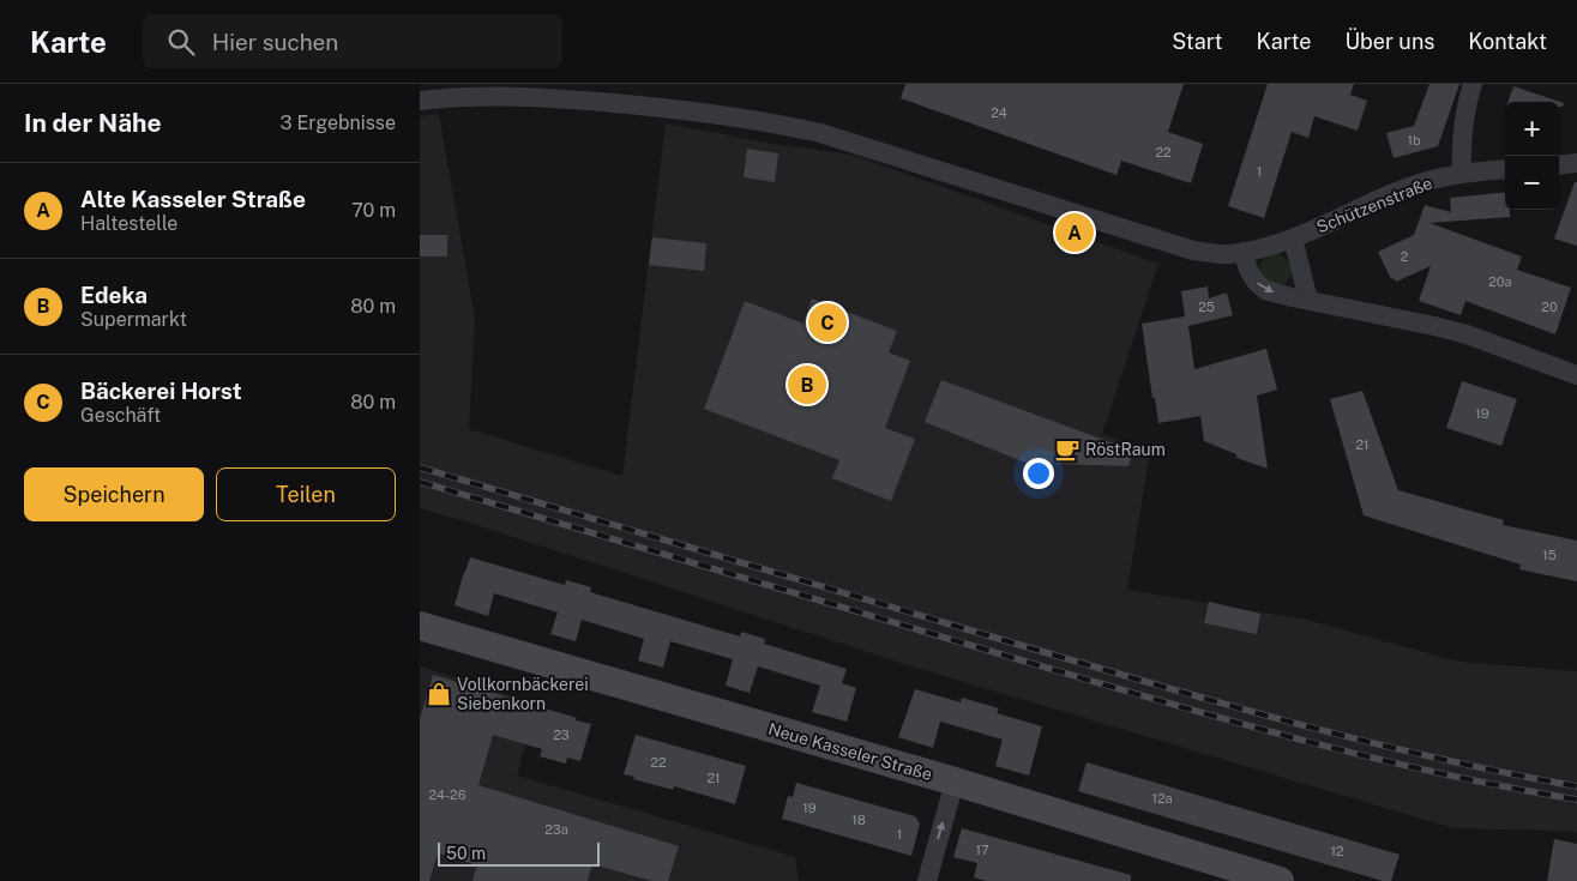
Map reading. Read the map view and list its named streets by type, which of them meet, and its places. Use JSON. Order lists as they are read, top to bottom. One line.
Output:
{"streets":{"main road":["Neue Kasseler Straße"],"street":["Schützenstraße"]},"places":{"cafe":["RöstRaum"],"shop":["Vollkornbäckerei Siebenkorn"]},"house_numbers":["24","1b","22","1","2","20a","25","20","19","21","15","23","22","21","24-26","12a","19","18","23a","1","17","12"],"scale_bar":"50 m","page":{"header":"Karte","search":"Hier suchen","nav":["Start","Karte","Über uns","Kontakt"],"heading":["In der Nähe","3 Ergebnisse"],"map_buttons":["+","−"],"list":[{"mark":"A","name":"Alte Kasseler Straße","note":"Haltestelle","value":"70 m"},{"mark":"B","name":"Edeka","note":"Supermarkt","value":"80 m"},{"mark":"C","name":"Bäckerei Horst","note":"Geschäft","value":"80 m"}],"pins":["A","C","B"],"buttons":["Speichern","Teilen"],"scale":"50 m"}}
